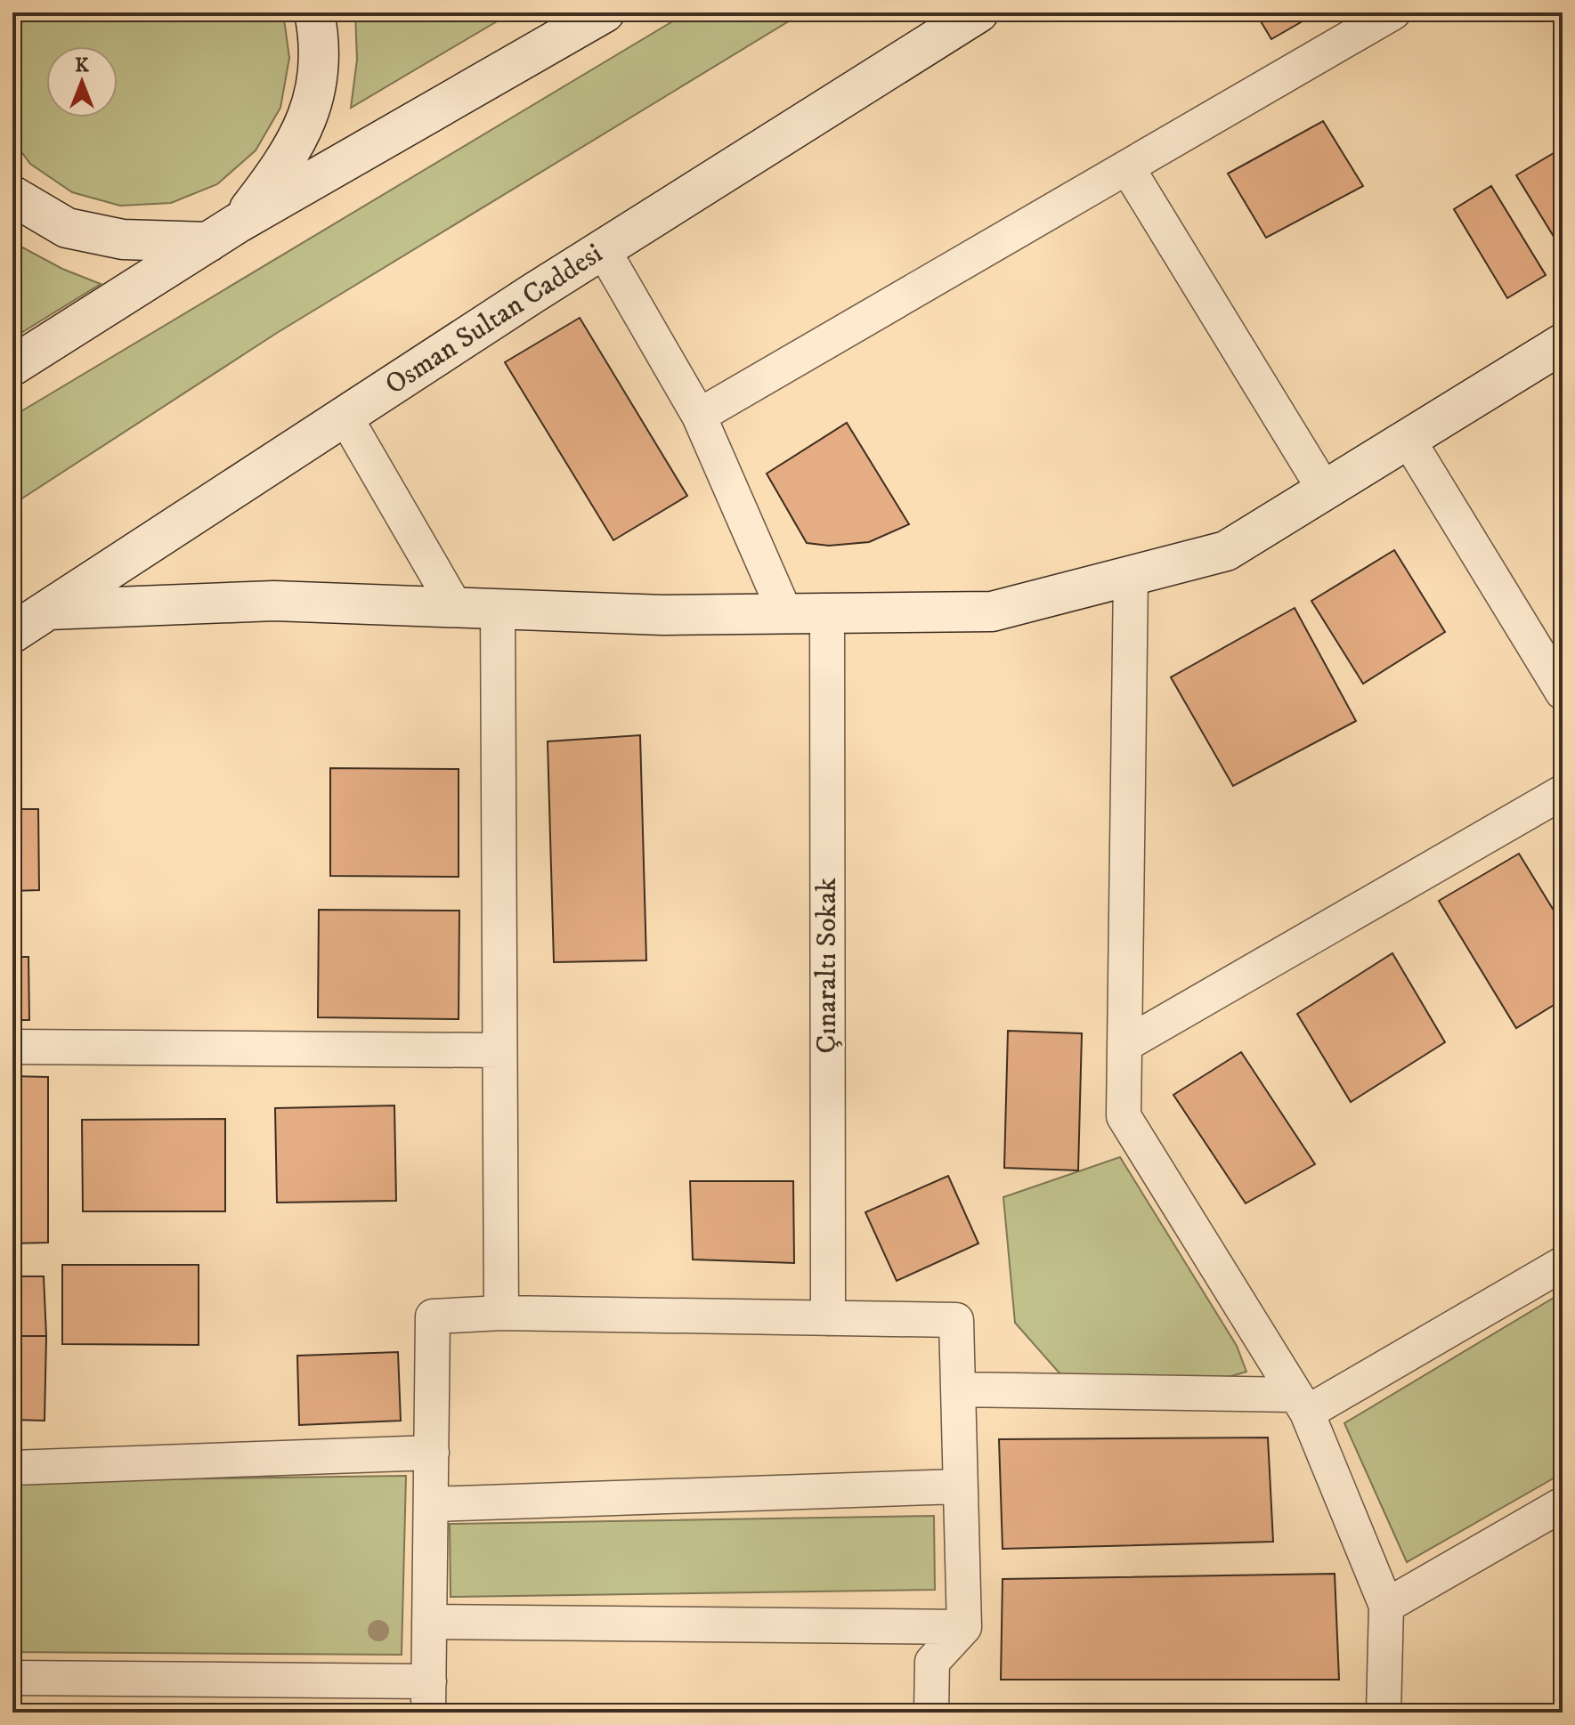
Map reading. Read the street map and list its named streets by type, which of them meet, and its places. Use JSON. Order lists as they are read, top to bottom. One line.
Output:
{"streets":{"street":["Osman Sultan Caddesi","Çınaraltı Sokak"]},"north":"top"}
